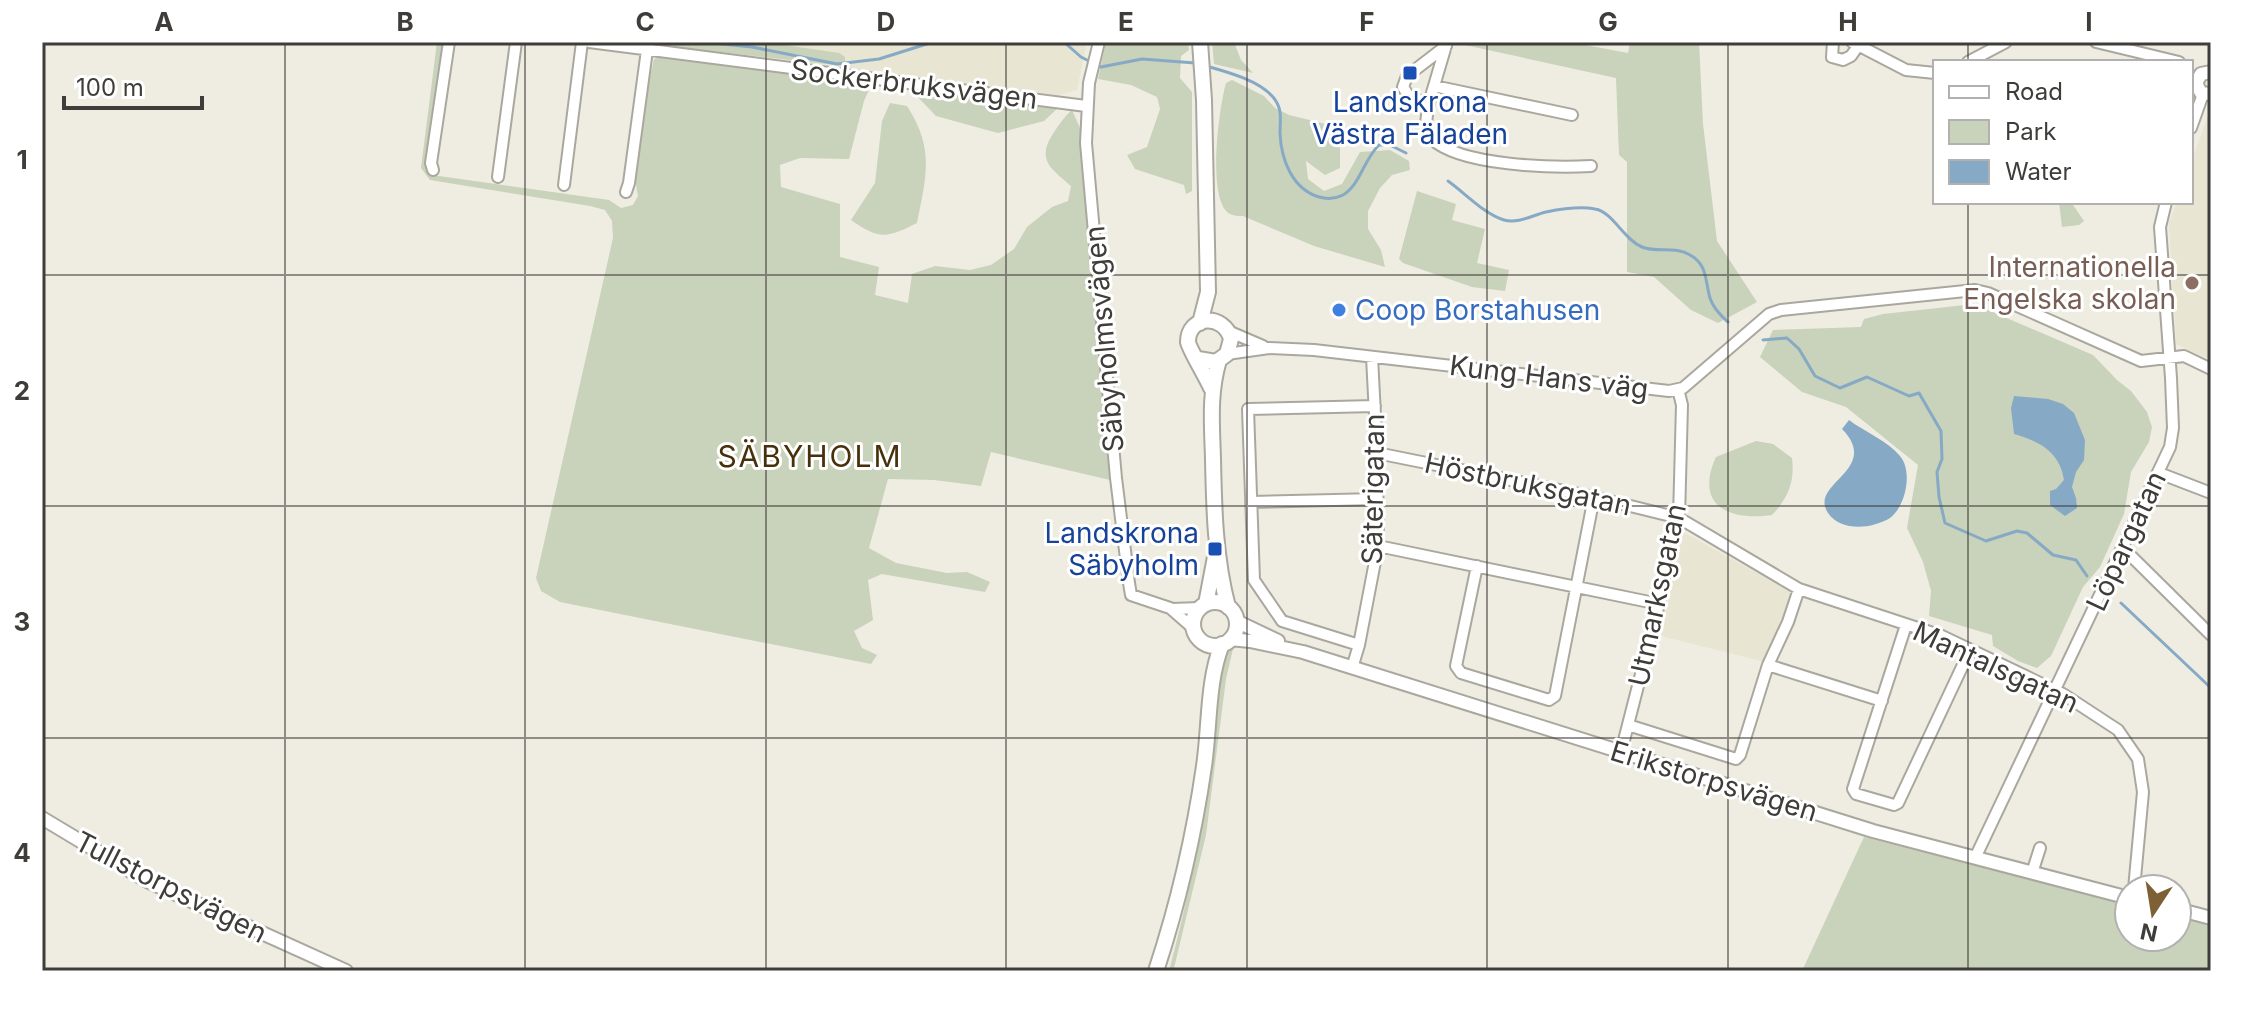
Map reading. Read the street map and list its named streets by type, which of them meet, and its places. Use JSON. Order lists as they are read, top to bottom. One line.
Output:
{"streets":{"street":["Sockerbruksvägen","Säbyholmsvägen","Kung Hans väg","Höstbruksgatan","Säterigatan","Löpargatan","Utmarksgatan","Mantalsgatan","Erikstorpsvägen","Tullstorpsvägen"]},"crossings":[["Sockerbruksvägen","Säbyholmsvägen"],["Säbyholmsvägen","Erikstorpsvägen"],["Kung Hans väg","Säterigatan"],["Kung Hans väg","Löpargatan"],["Kung Hans väg","Utmarksgatan"],["Höstbruksgatan","Säterigatan"],["Höstbruksgatan","Utmarksgatan"],["Höstbruksgatan","Mantalsgatan"],["Säterigatan","Erikstorpsvägen"],["Löpargatan","Mantalsgatan"],["Löpargatan","Erikstorpsvägen"],["Utmarksgatan","Mantalsgatan"],["Utmarksgatan","Erikstorpsvägen"]],"districts":["SÄBYHOLM"],"places":{"transit":["Landskrona Västra Fäladen","Landskrona Säbyholm"],"other":["Internationella Engelska skolan","Coop Borstahusen"]},"legend":["Road","Park","Water"],"scale_bar":"100 m","north":"bottom","grid":{"columns":["A","B","C","D","E","F","G","H","I"],"rows":["1","2","3","4"]}}
